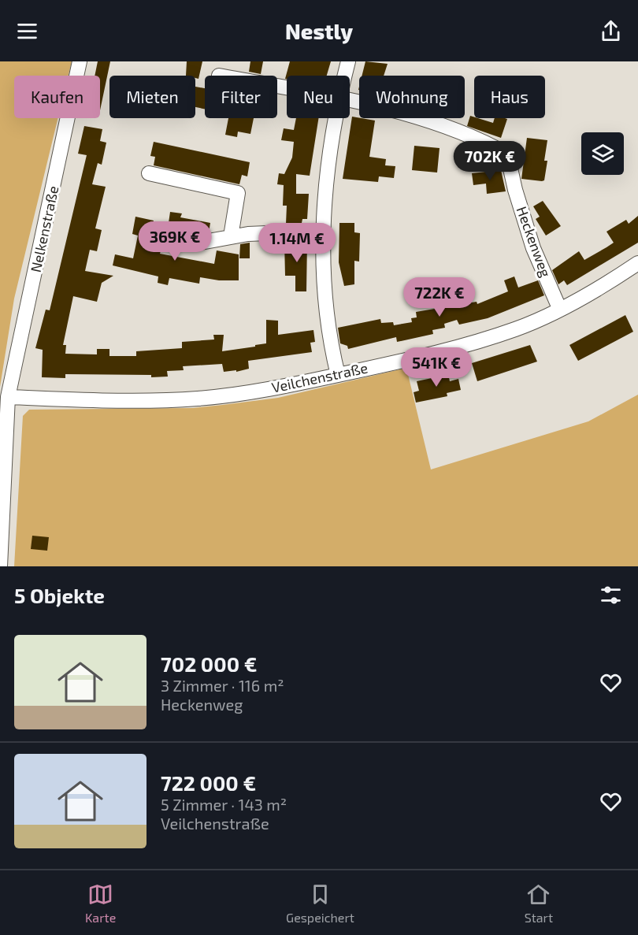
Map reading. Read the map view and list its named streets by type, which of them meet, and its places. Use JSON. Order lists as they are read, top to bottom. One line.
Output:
{"streets":{"street":["Nelkenstraße","Heckenweg","Veilchenstraße"]},"crossings":[["Nelkenstraße","Veilchenstraße"],["Heckenweg","Veilchenstraße"]],"page":{"header":"Nestly","chip":["Kaufen","Mieten","Filter","Neu","Wohnung","Haus"],"price":["702K €","369K €","1.14M €","722K €","541K €"],"heading":"5 Objekte","list":[{"name":"702 000 €","note":"3 Zimmer · 116 m² · Heckenweg"},{"name":"722 000 €","note":"5 Zimmer · 143 m² · Veilchenstraße"}],"tabs":["Karte","Gespeichert","Start"]}}
